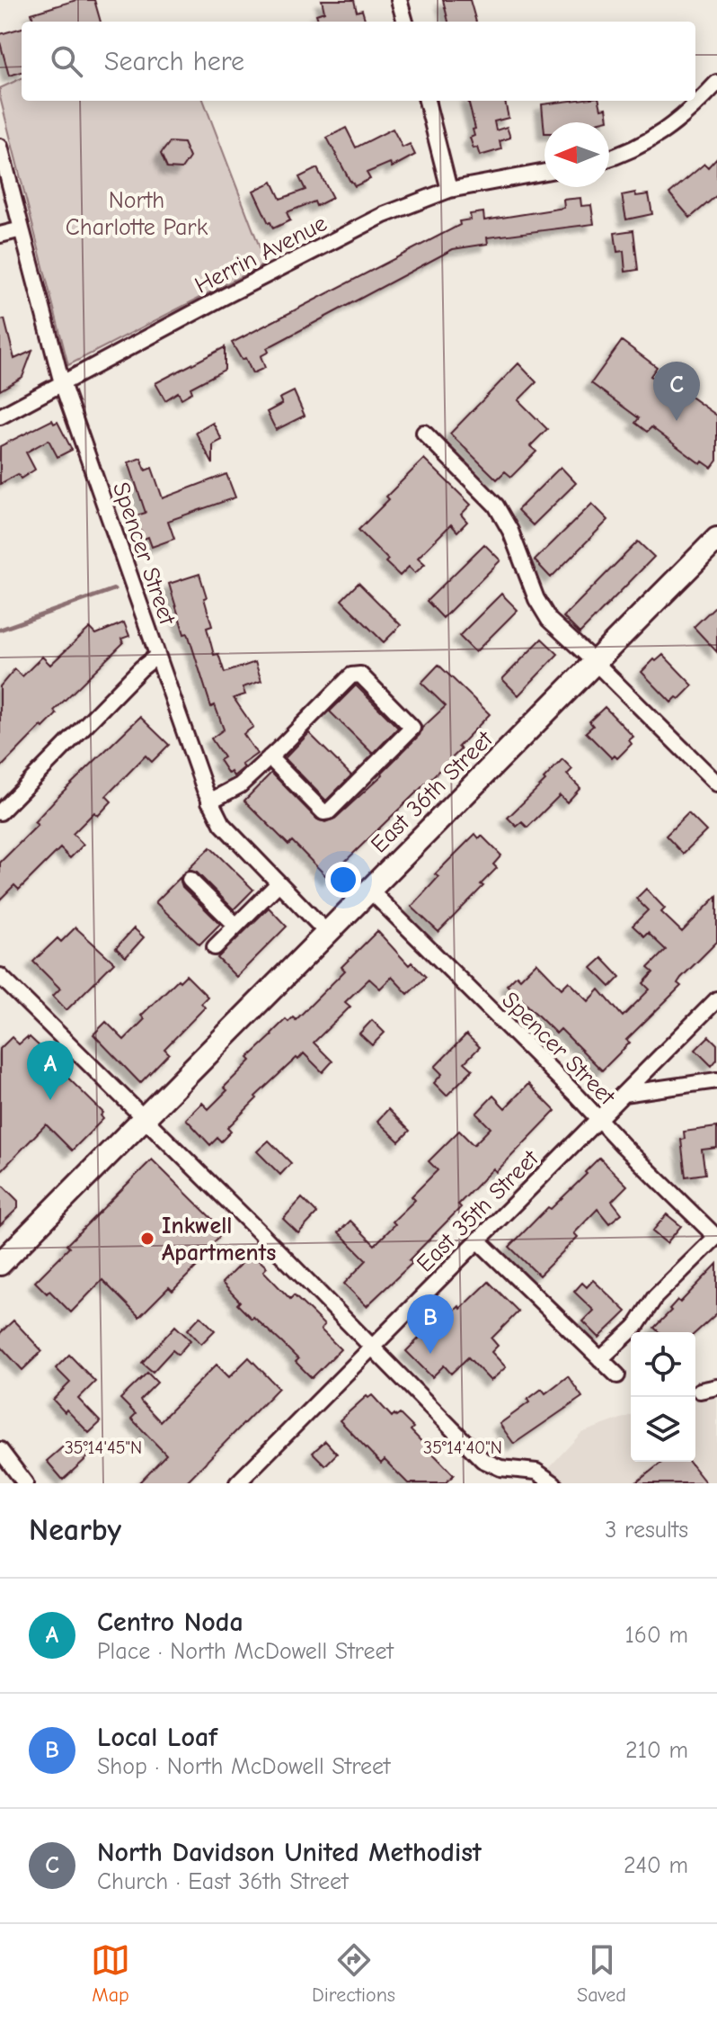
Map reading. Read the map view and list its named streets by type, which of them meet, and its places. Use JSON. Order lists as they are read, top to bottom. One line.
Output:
{"streets":{"street":["Herrin Avenue","Spencer Street","East 36th Street","East 35th Street"]},"crossings":[["Herrin Avenue","Spencer Street"],["Spencer Street","East 36th Street"],["Spencer Street","East 35th Street"]],"parks":["North Charlotte Park"],"places":["Inkwell Apartments"],"north":"left","page":{"search":"Search here","pins":["C","A","B"],"heading":["Nearby","3 results"],"list":[{"mark":"A","name":"Centro Noda","note":"Place · North McDowell Street","value":"160 m"},{"mark":"B","name":"Local Loaf","note":"Shop · North McDowell Street","value":"210 m"},{"mark":"C","name":"North Davidson United Methodist","note":"Church · East 36th Street","value":"240 m"}],"nav":["Map","Directions","Saved"]},"coordinates":["35°14'45\"N","35°14'40\"N"]}
